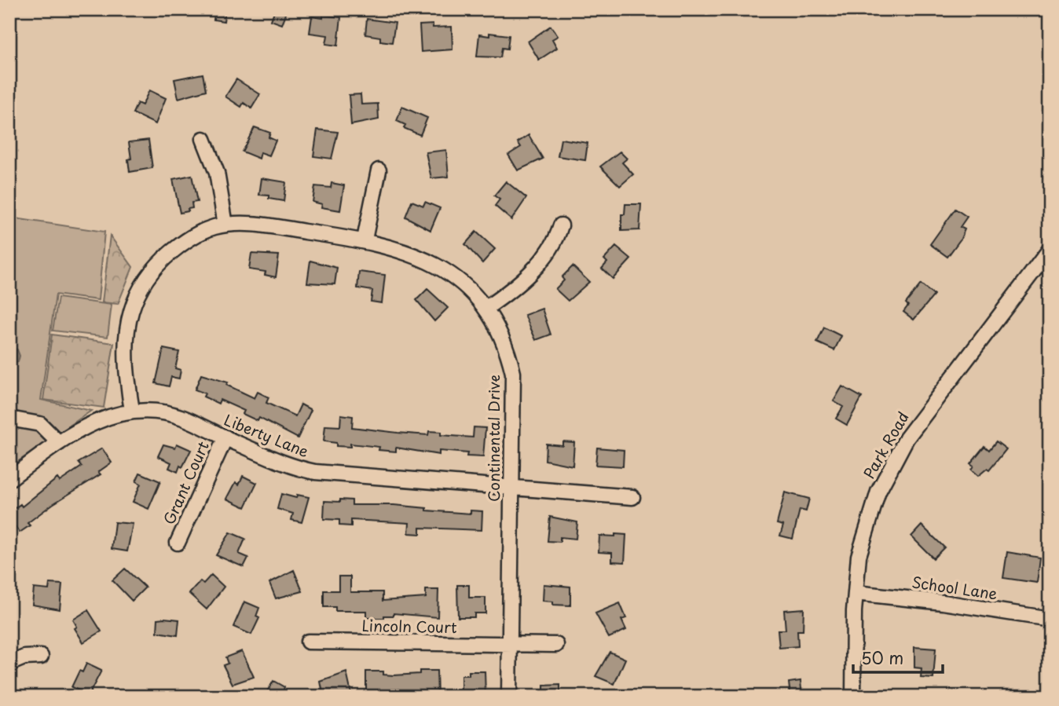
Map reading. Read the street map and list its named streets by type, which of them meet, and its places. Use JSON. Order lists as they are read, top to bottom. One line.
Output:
{"streets":{"street":["Liberty Lane","Continental Drive","Park Road","Grant Court","School Lane","Lincoln Court"]},"crossings":[["Liberty Lane","Continental Drive"],["Liberty Lane","Grant Court"],["Continental Drive","Lincoln Court"],["Park Road","School Lane"]],"scale_bar":"50 m"}
